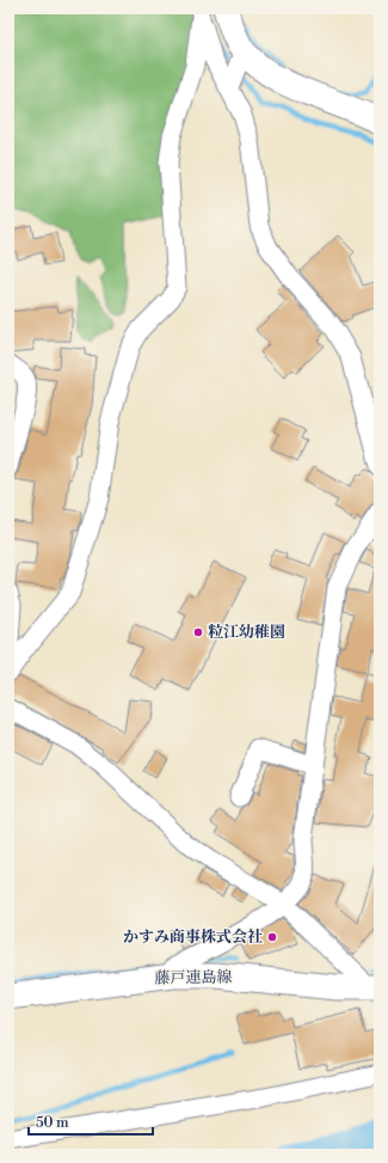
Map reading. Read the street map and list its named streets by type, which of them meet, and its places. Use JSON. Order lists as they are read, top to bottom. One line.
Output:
{"streets":{"main road":["藤戸連島線"]},"places":["粒江幼稚園","かすみ商事株式会社"],"scale_bar":"50 m"}
